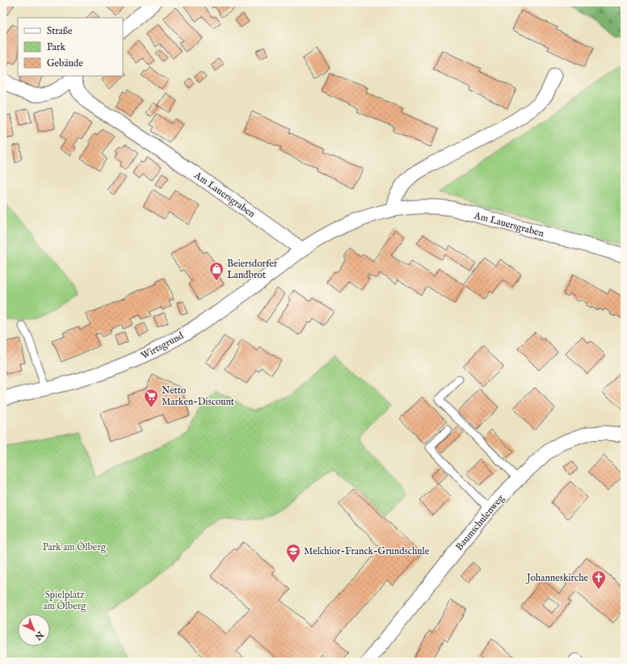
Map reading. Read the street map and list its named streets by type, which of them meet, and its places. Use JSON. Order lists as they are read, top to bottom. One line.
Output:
{"streets":{"street":["Am Lauersgraben","Wirtsgrund","Baumschulenweg"]},"crossings":[["Am Lauersgraben","Wirtsgrund"]],"parks":["Park am Ölberg","Spielplatz am Ölberg"],"places":{"shop":["Beiersdorfer Landbrot"],"supermarket":["Netto Marken-Discount"],"school or university":["Melchior-Franck-Grundschule"],"church":["Johanneskirche"]},"legend":["Straße","Park","Gebäude"],"north":"bottom right"}
